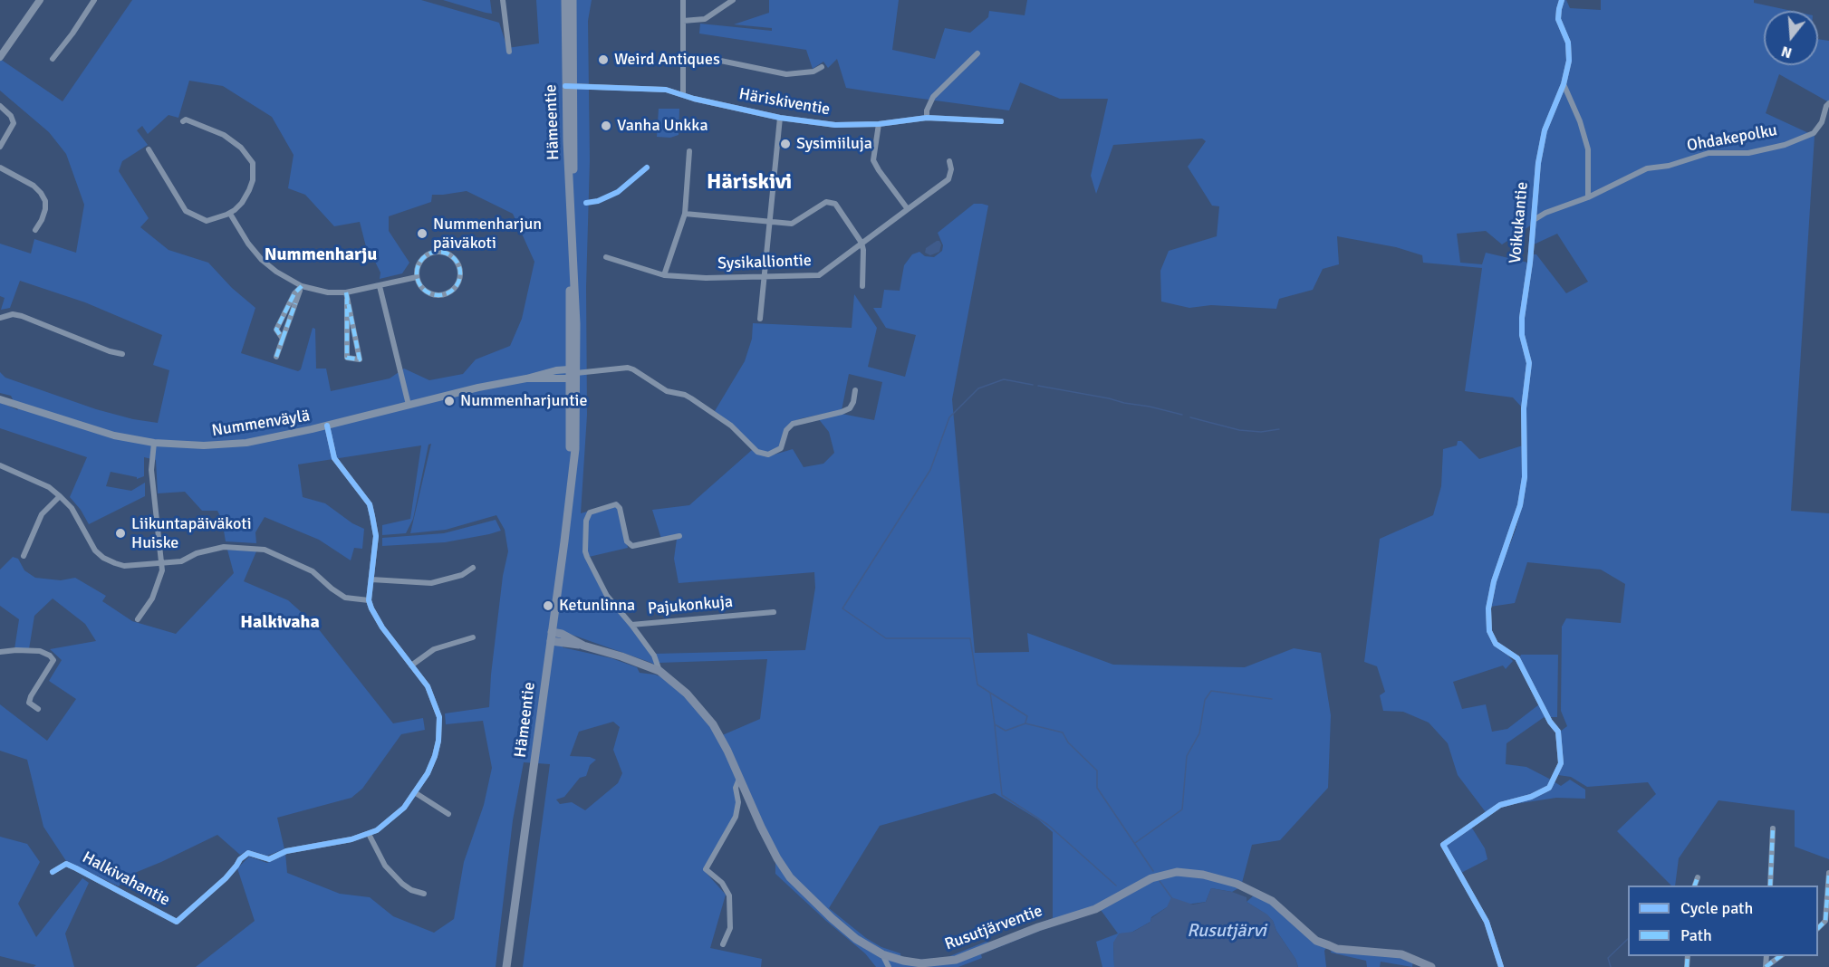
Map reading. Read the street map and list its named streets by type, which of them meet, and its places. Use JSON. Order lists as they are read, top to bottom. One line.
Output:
{"streets":{"main road":["Hämeentie","Rusutjärventie"],"street":["Häriskiventie","Ohdakepolku","Voikukantie","Sysikalliontie","Nummenväylä","Pajukonkuja","Halkivahantie"]},"crossings":[["Häriskiventie","Hämeentie"],["Hämeentie","Nummenväylä"],["Hämeentie","Rusutjärventie"],["Ohdakepolku","Voikukantie"],["Pajukonkuja","Rusutjärventie"]],"districts":["Häriskivi","Nummenharju","Halkivaha"],"water":["Rusutjärvi"],"places":["Weird Antiques","Vanha Unkka","Sysimiiluja","Nummenharjun päiväkoti","Nummenharjuntie","Liikuntapäiväkoti Huiske","Ketunlinna"],"legend":["Cycle path","Path"],"north":"bottom"}
